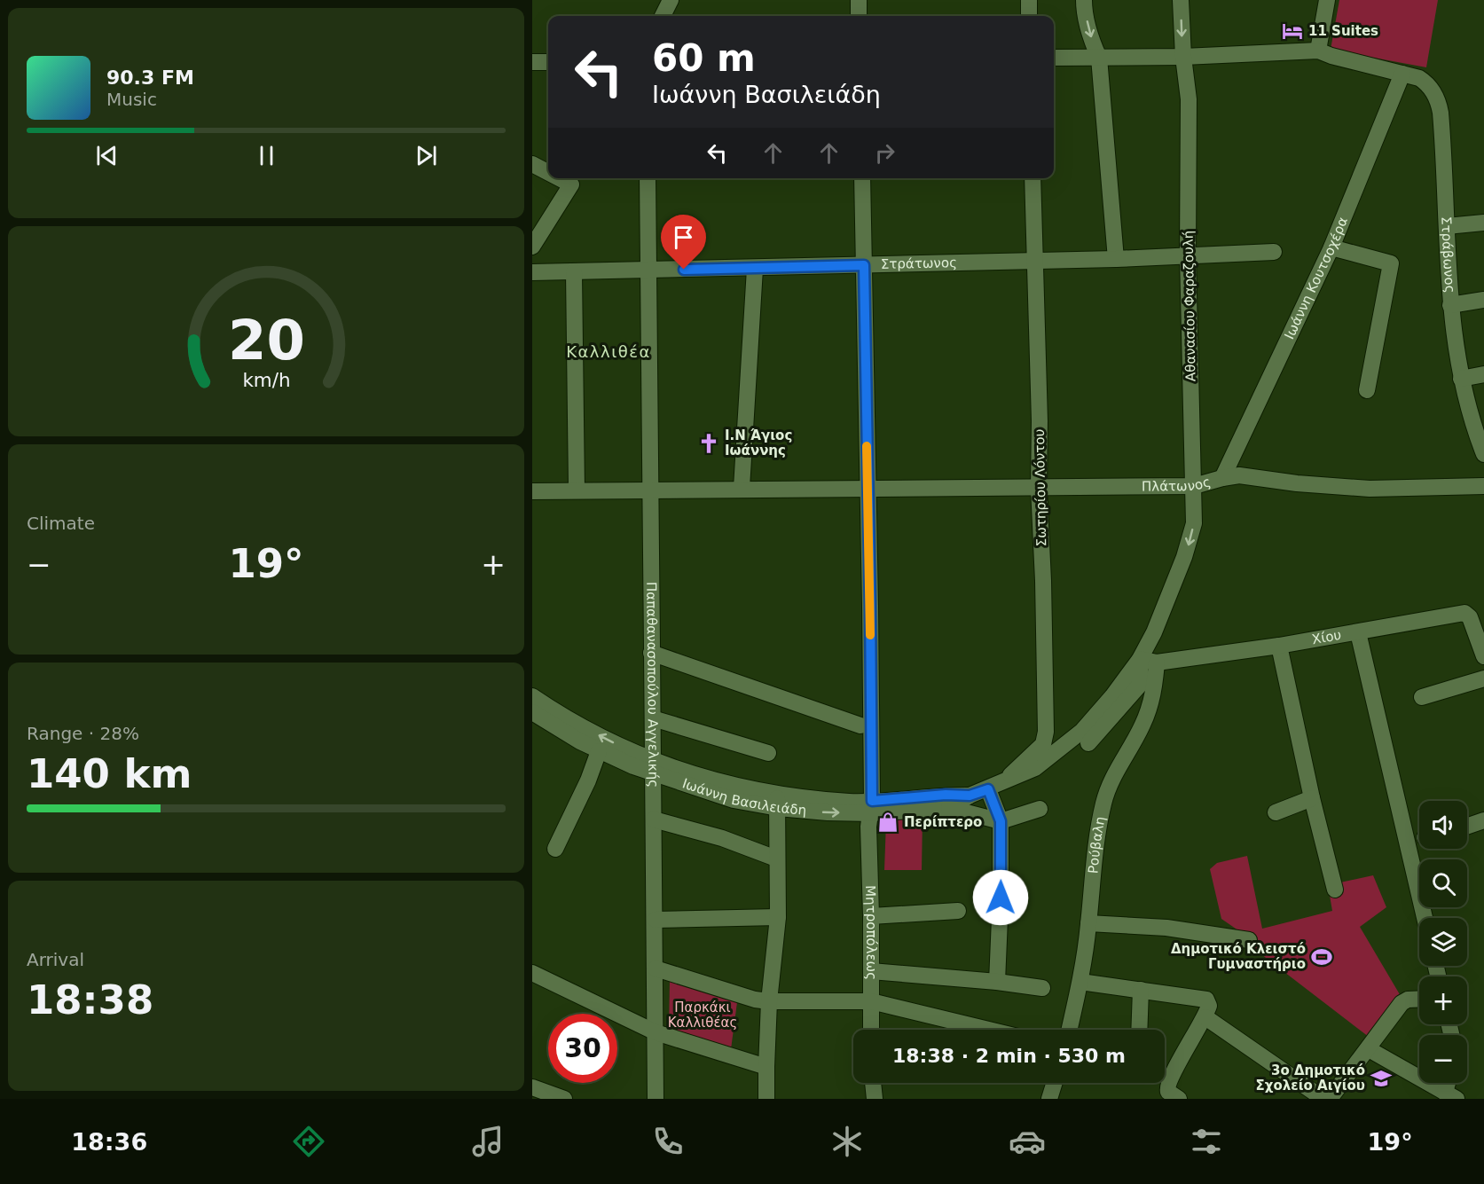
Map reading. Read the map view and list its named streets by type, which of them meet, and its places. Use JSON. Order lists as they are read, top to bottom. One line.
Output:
{"streets":{"street":["Στράβωνος","Στράτωνος","Ιωάννη Κουτσοχέρα","Αθανασίου Φαραζουλή","Πλάτωνος","Σωτηρίου Λόντου","Χίου","Παπαθανασοπούλου Αγγελικής","Ιωάννη Βασιλειάδη","Ρούβαλη","Μητροπόλεως"]},"crossings":[["Στράβωνος","Ιωάννη Κουτσοχέρα"],["Στράτωνος","Αθανασίου Φαραζουλή"],["Στράτωνος","Σωτηρίου Λόντου"],["Στράτωνος","Παπαθανασοπούλου Αγγελικής"],["Στράτωνος","Μητροπόλεως"],["Ιωάννη Κουτσοχέρα","Πλάτωνος"],["Αθανασίου Φαραζουλή","Πλάτωνος"],["Αθανασίου Φαραζουλή","Ιωάννη Βασιλειάδη"],["Πλάτωνος","Σωτηρίου Λόντου"],["Πλάτωνος","Παπαθανασοπούλου Αγγελικής"],["Πλάτωνος","Μητροπόλεως"],["Σωτηρίου Λόντου","Ιωάννη Βασιλειάδη"],["Χίου","Ιωάννη Βασιλειάδη"],["Χίου","Ρούβαλη"],["Παπαθανασοπούλου Αγγελικής","Ιωάννη Βασιλειάδη"],["Ιωάννη Βασιλειάδη","Μητροπόλεως"]],"districts":["Καλλιθέα"],"parks":["Παρκάκι Καλλιθέας"],"places":{"hotel":["11 Suites"],"church":["Ι.Ν Άγιος Ιωάννης"],"shop":["Περίπτερο"],"sports":["Δημοτικό Κλειστό Γυμναστήριο"],"school or university":["3ο Δημοτικό Σχολείο Αιγίου"]},"page":{"turn":["60 m","Ιωάννη Βασιλειάδη"],"song":["90.3 FM","Music"],"tile":["Climate",["Range · 28%","140 km"],["Arrival","18:38"]],"heat":["−","19°","+"],"map_buttons":["+","−"],"limit":"30","trip":"18:38 · 2 min · 530 m","tabs":["18:36","19°"],"gauge":["20","km/h"]}}
